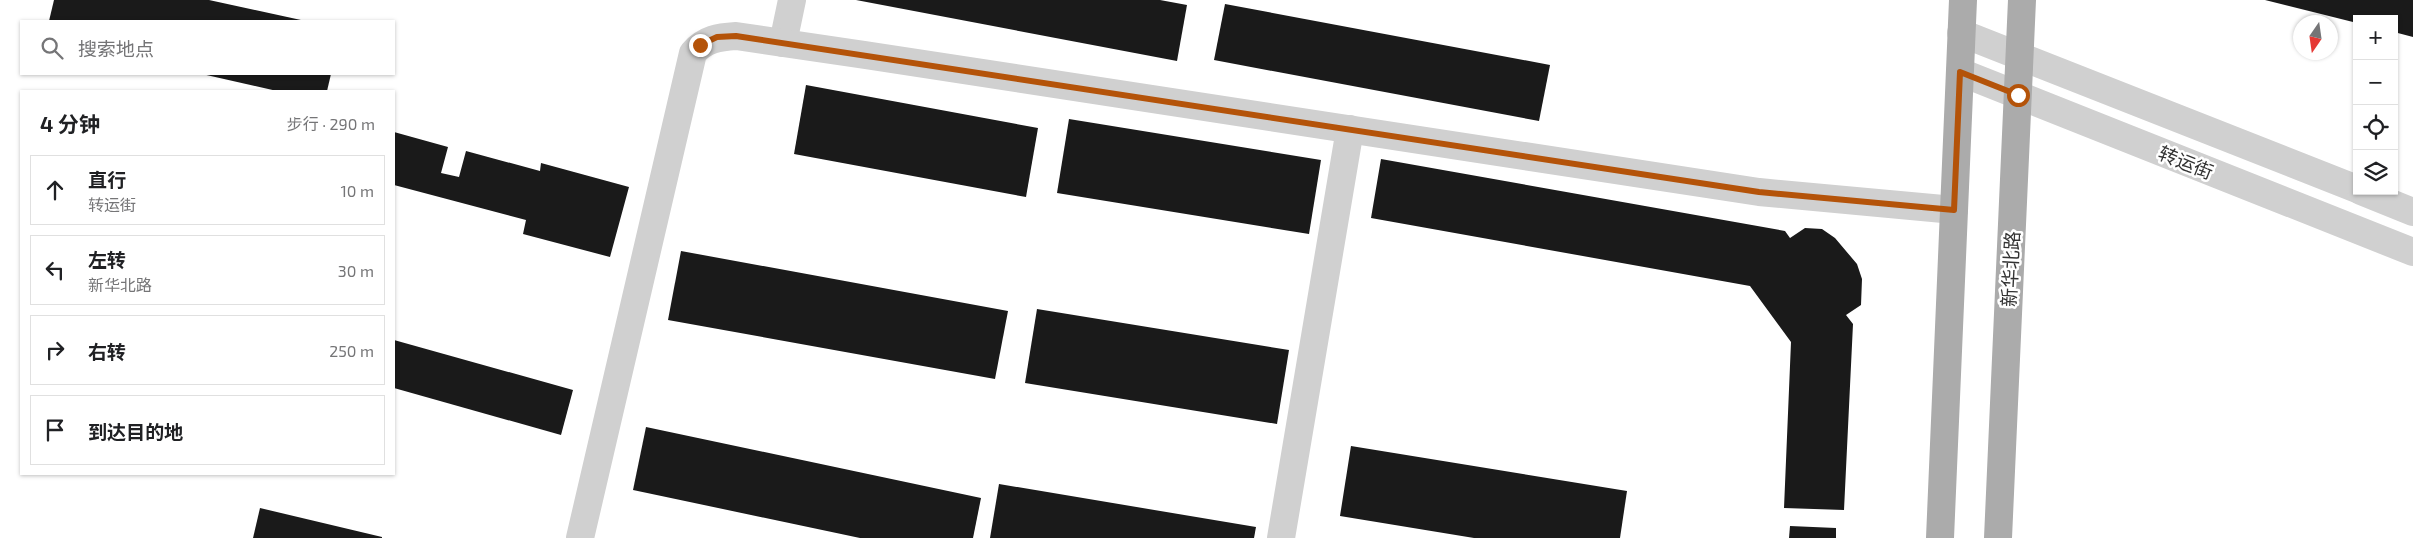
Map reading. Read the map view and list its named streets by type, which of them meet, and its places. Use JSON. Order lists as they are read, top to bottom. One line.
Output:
{"streets":{"main road":["新华北路"],"street":["转运街"]},"crossings":[["转运街","新华北路"]],"north":"bottom","page":{"map_buttons":["+","−"],"search":"搜索地点","heading":["4 分钟","步行 · 290 m"],"list":[["直行","转运街","10 m"],["左转","新华北路","30 m"],["右转","250 m"],"到达目的地"]}}
